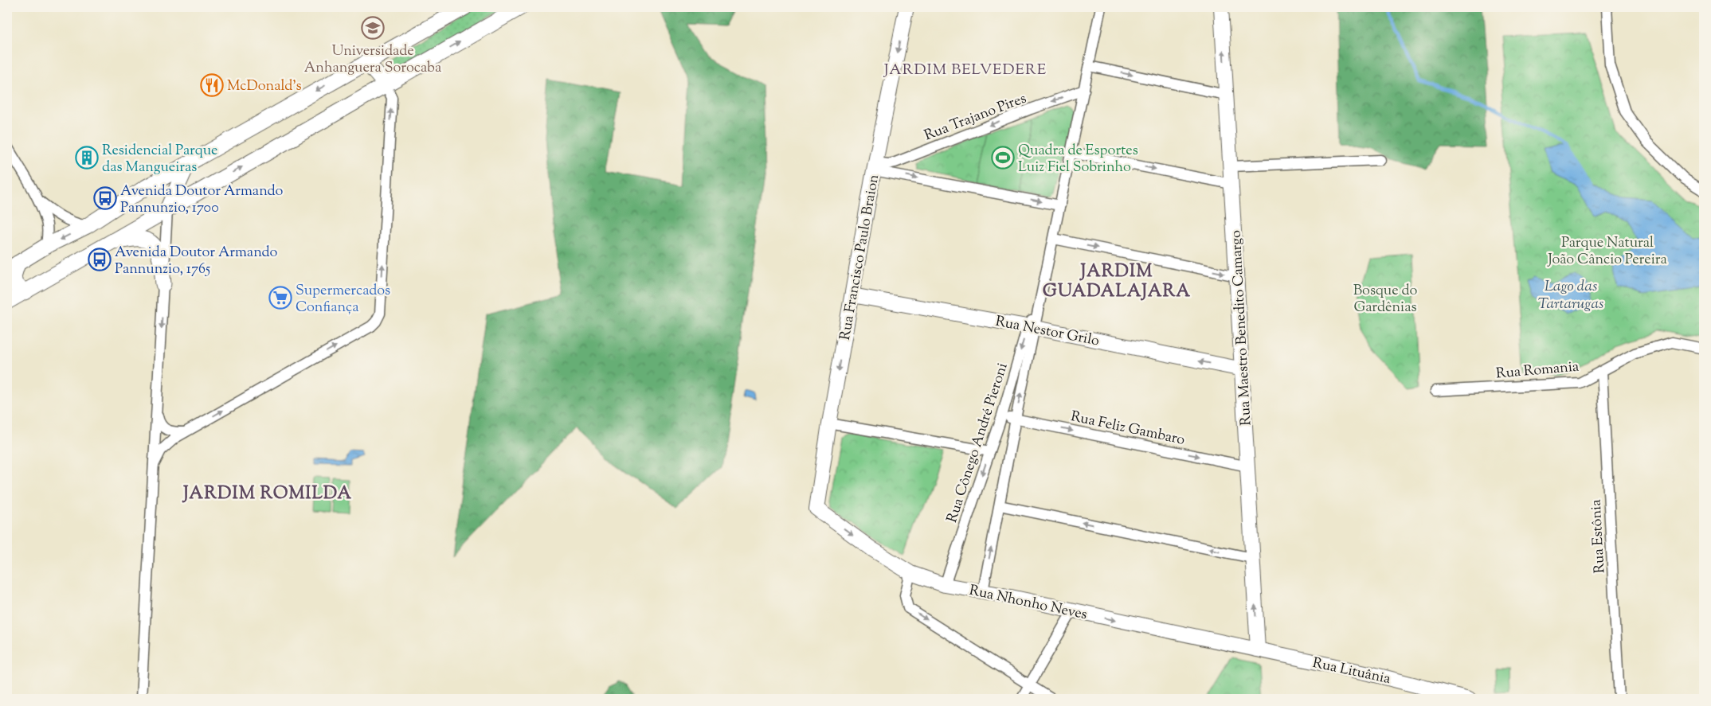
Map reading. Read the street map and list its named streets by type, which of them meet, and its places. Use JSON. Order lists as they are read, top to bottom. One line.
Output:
{"streets":{"street":["Rua Trajano Pires","Rua Francisco Paulo Braion","Rua Maestro Benedito Camargo","Rua Nestor Grilo","Rua Romania","Rua Feliz Gambaro","Rua Cônego André Pieroni","Rua Estônia","Rua Nhonho Neves","Rua Lituânia"]},"crossings":[["Rua Trajano Pires","Rua Francisco Paulo Braion"],["Rua Trajano Pires","Rua Cônego André Pieroni"],["Rua Francisco Paulo Braion","Rua Nestor Grilo"],["Rua Francisco Paulo Braion","Rua Nhonho Neves"],["Rua Maestro Benedito Camargo","Rua Nestor Grilo"],["Rua Maestro Benedito Camargo","Rua Feliz Gambaro"],["Rua Maestro Benedito Camargo","Rua Nhonho Neves"],["Rua Maestro Benedito Camargo","Rua Lituânia"],["Rua Nestor Grilo","Rua Cônego André Pieroni"],["Rua Romania","Rua Estônia"],["Rua Feliz Gambaro","Rua Cônego André Pieroni"],["Rua Cônego André Pieroni","Rua Nhonho Neves"],["Rua Nhonho Neves","Rua Lituânia"]],"one_way":["Rua Trajano Pires","Rua Francisco Paulo Braion"],"districts":["JARDIM BELVEDERE","JARDIM GUADALAJARA","JARDIM ROMILDA"],"water":["Lago das Tartarugas"],"parks":["Parque Natural João Câncio Pereira","Bosque do Gardênias"],"places":{"school or university":["Universidade Anhanguera Sorocaba"],"restaurant":["McDonald's"],"building":["Residencial Parque das Mangueiras"],"sports":["Quadra de Esportes Luiz Fiel Sobrinho"],"bus stop":["Avenida Doutor Armando Pannunzio, 1700","Avenida Doutor Armando Pannunzio, 1765"],"supermarket":["Supermercados Confiança"]}}
